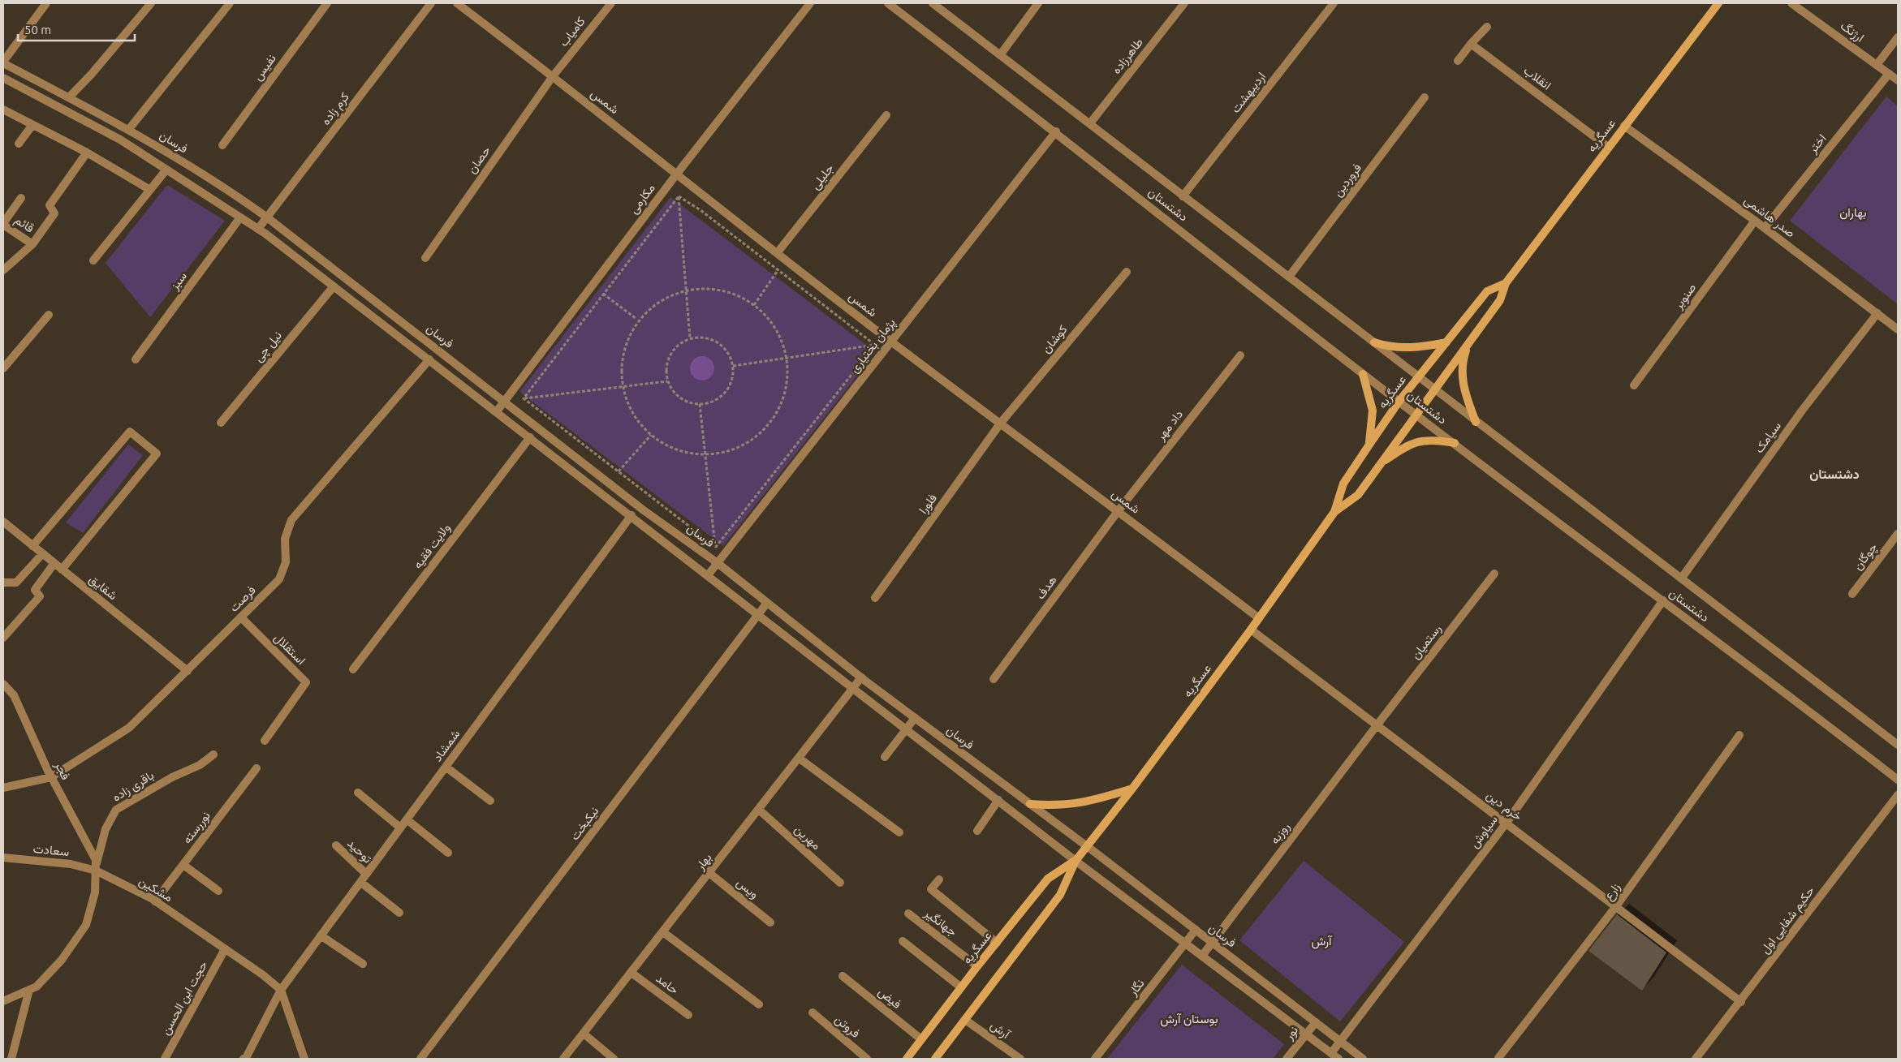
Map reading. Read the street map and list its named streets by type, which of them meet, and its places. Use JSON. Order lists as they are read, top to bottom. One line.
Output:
{"streets":{"main road":["عسگریه"],"street":["کامیاب","ارژنگ","طاهرزاده","نفیس","انقلاب","اردیبهشت","شمس","کرم زاده","فرسان","اختر","حصان","جلیلی","فروردین","مکارمی","دشتستان","صدر هاشمی","قائم","سبز","صنوبر","کوشان","پژمان بختیاری","نیل چی","داد مهر","سیامک","فلورا","ولایت فقیه","چوگان","شقایق","هدف","فرصت","رستمیان","استقلال","شمشاد","فجر","باقری زاده","خرم دین","نیکبخت","نوررسته","سیاوش","روزبه","مهرین","سعادت","توحید","بهار","ویس","مشکین","زارع","حکیم شفایی اول","جهانگیر","حامد","نگار","حجت ابن الحسن","فیض","فروتن","آرش","نور"]},"crossings":[["کامیاب","شمس"],["کامیاب","حصان"],["ارژنگ","اختر"],["طاهرزاده","دشتستان"],["انقلاب","عسگریه"],["اردیبهشت","دشتستان"],["شمس","عسگریه"],["شمس","حصان"],["شمس","جلیلی"],["شمس","مکارمی"],["شمس","کوشان"],["شمس","پژمان بختیاری"],["شمس","داد مهر"],["شمس","فلورا"],["شمس","هدف"],["کرم زاده","فرسان"],["عسگریه","فرسان"],["عسگریه","دشتستان"],["عسگریه","صدر هاشمی"],["عسگریه","خرم دین"],["عسگریه","جهانگیر"],["عسگریه","فیض"],["عسگریه","آرش"],["فرسان","مکارمی"],["فرسان","سبز"],["فرسان","پژمان بختیاری"],["فرسان","نیل چی"],["فرسان","ولایت فقیه"],["فرسان","فرصت"],["فرسان","شمشاد"],["فرسان","نیکبخت"],["فرسان","سیاوش"],["فرسان","روزبه"],["فرسان","بهار"],["فرسان","نگار"],["فرسان","نور"],["اختر","صدر هاشمی"],["فروردین","دشتستان"],["دشتستان","پژمان بختیاری"],["دشتستان","سیامک"],["دشتستان","سیاوش"],["صدر هاشمی","صنوبر"],["صدر هاشمی","سیامک"],["کوشان","فلورا"],["داد مهر","هدف"],["شقایق","فرصت"],["فرصت","استقلال"],["فرصت","فجر"],["رستمیان","خرم دین"],["رستمیان","روزبه"],["شمشاد","توحید"],["شمشاد","مشکین"],["فجر","باقری زاده"],["فجر","سعادت"],["فجر","مشکین"],["باقری زاده","سعادت"],["باقری زاده","مشکین"],["خرم دین","سیاوش"],["خرم دین","روزبه"],["خرم دین","زارع"],["خرم دین","حکیم شفایی اول"],["نوررسته","مشکین"],["مهرین","بهار"],["سعادت","مشکین"],["بهار","ویس"],["بهار","حامد"],["مشکین","حجت ابن الحسن"]],"districts":["دشتستان"],"parks":["بهاران","آرش","بوستان آرش"],"scale_bar":"50 m"}
